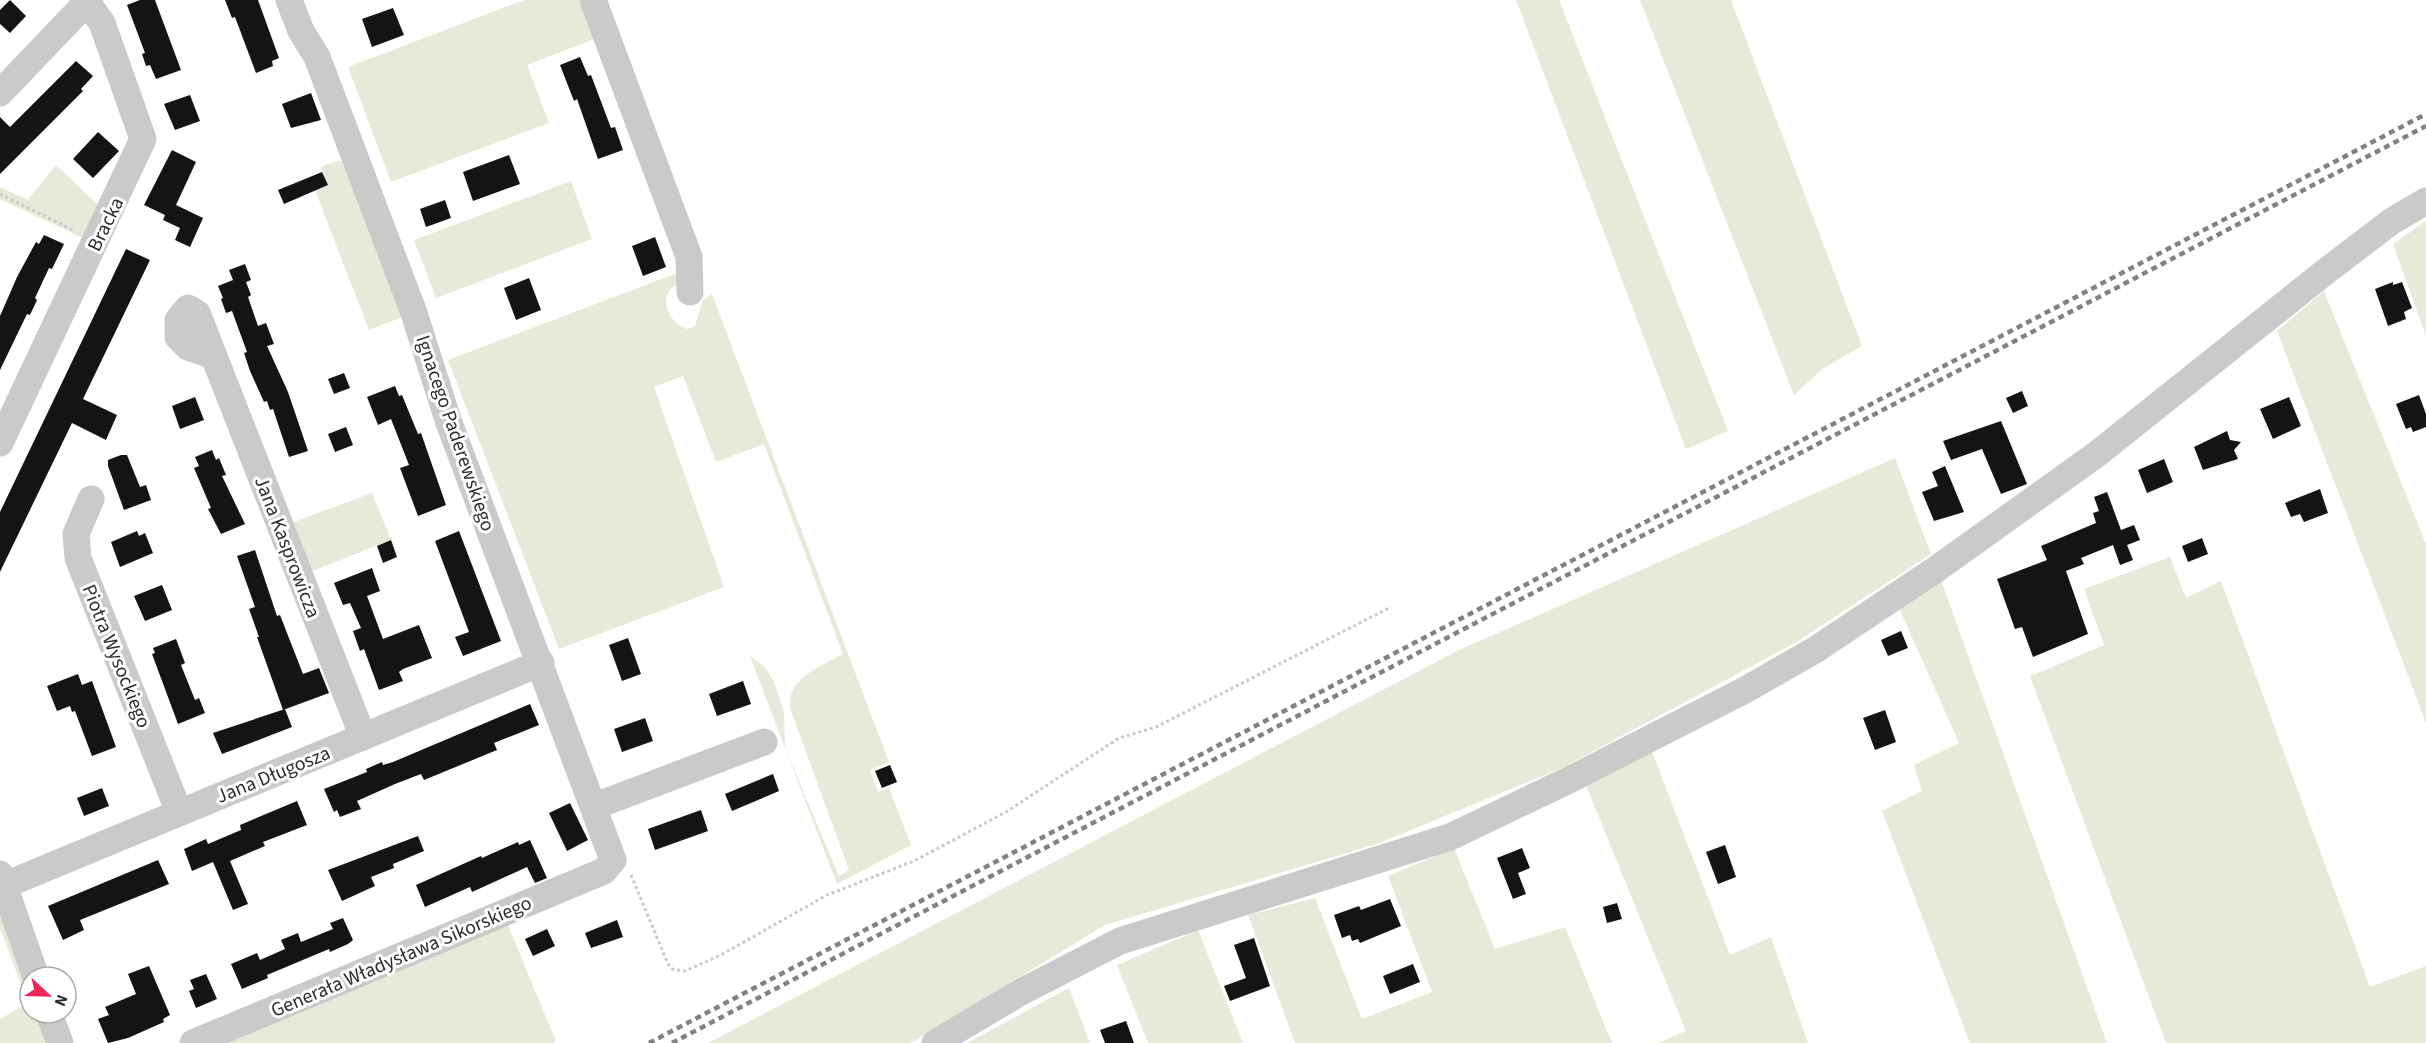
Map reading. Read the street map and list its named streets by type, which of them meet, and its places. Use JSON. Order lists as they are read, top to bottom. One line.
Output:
{"streets":{"street":["Bracka","Ignacego Paderewskiego","Jana Kasprowicza","Piotra Wysockiego","Jana Długosza","Generała Władysława Sikorskiego"]},"crossings":[["Ignacego Paderewskiego","Jana Długosza"],["Ignacego Paderewskiego","Generała Władysława Sikorskiego"],["Jana Kasprowicza","Jana Długosza"],["Piotra Wysockiego","Jana Długosza"]],"north":"right"}
